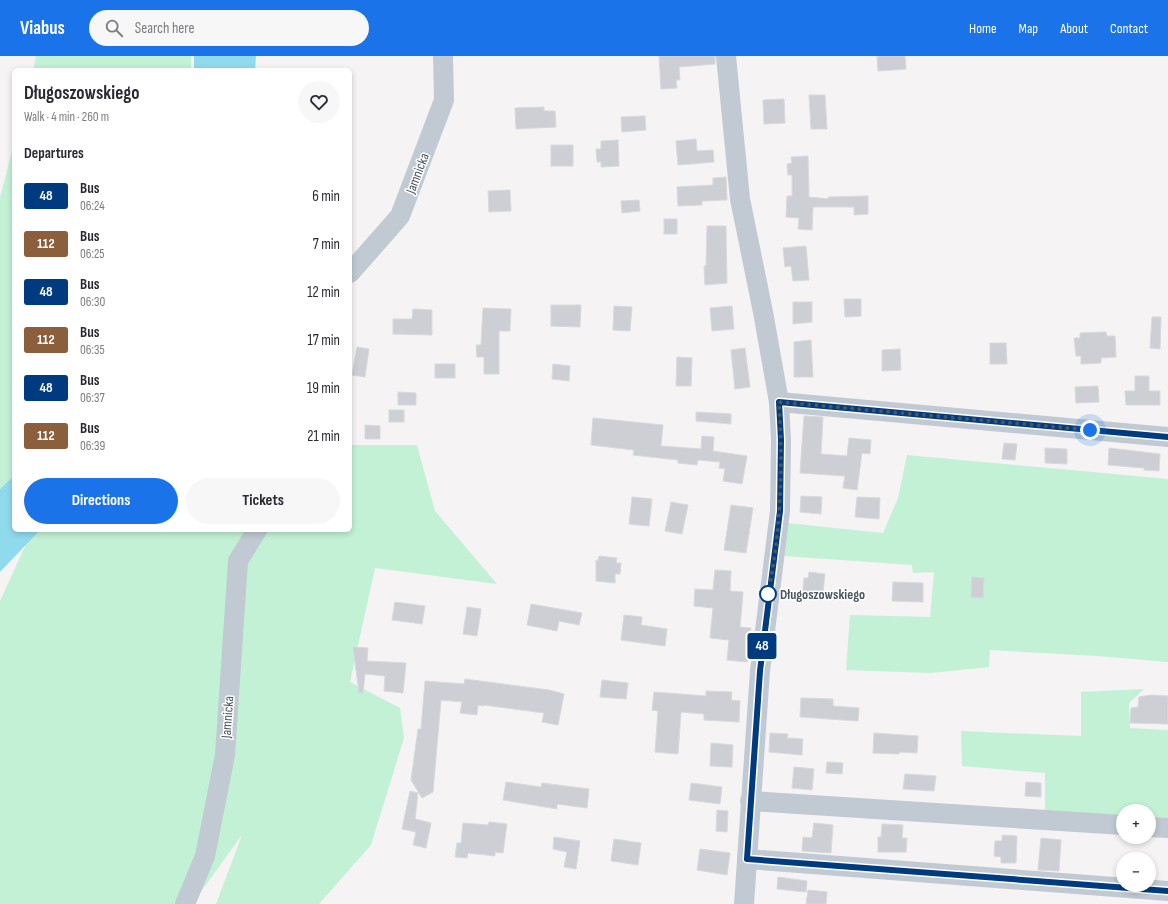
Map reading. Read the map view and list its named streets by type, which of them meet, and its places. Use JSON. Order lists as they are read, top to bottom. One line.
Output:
{"streets":{"street":["Jamnicka"]},"places":["Długoszowskiego"],"lines":["bus line 48"],"page":{"header":"Viabus","search":"Search here","nav":["Home","Map","About","Contact"],"on_map":"48","heading":[["Długoszowskiego","Walk · 4 min · 260 m"],"Departures"],"list":[{"mark":"48","name":"Bus","note":"06:24","value":"6 min"},{"mark":"112","name":"Bus","note":"06:25","value":"7 min"},{"mark":"48","name":"Bus","note":"06:30","value":"12 min"},{"mark":"112","name":"Bus","note":"06:35","value":"17 min"},{"mark":"48","name":"Bus","note":"06:37","value":"19 min"},{"mark":"112","name":"Bus","note":"06:39","value":"21 min"}],"buttons":["Directions","Tickets"],"map_buttons":["+","−"]}}
